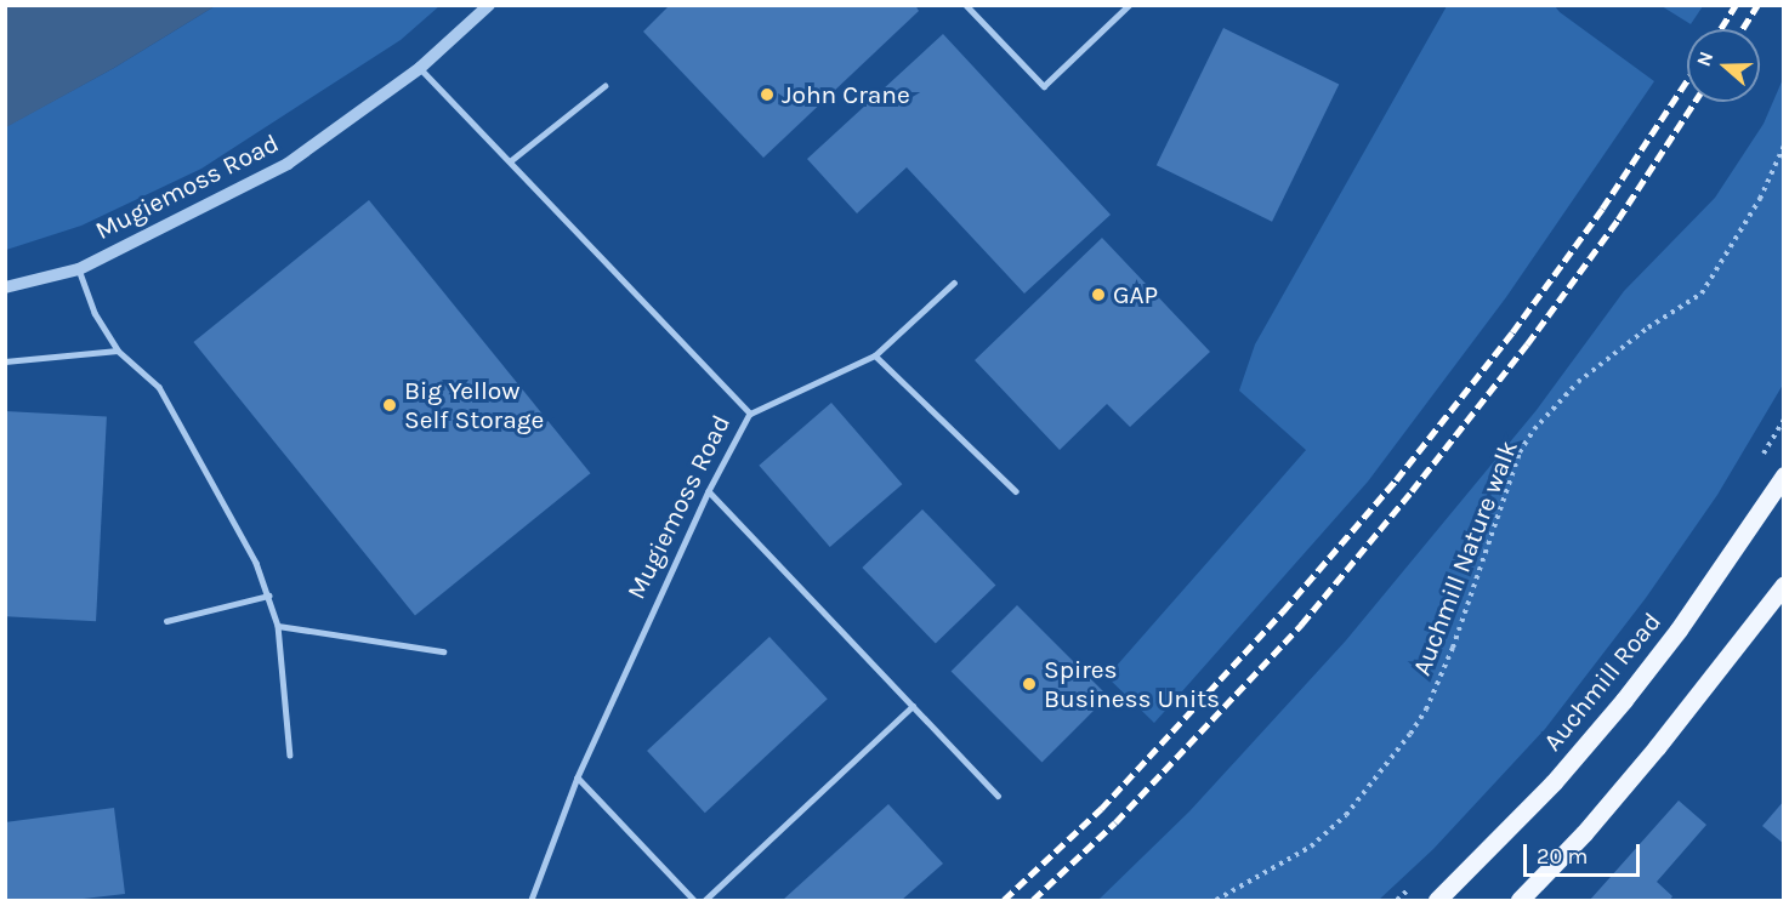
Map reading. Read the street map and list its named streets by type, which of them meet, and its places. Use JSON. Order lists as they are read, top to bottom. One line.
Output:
{"streets":{"main road":["Auchmill Road"],"street":["Mugiemoss Road"],"path":["Auchmill Nature walk"]},"places":["John Crane","GAP","Big Yellow Self Storage","Spires Business Units"],"scale_bar":"20 m","north":"left"}
